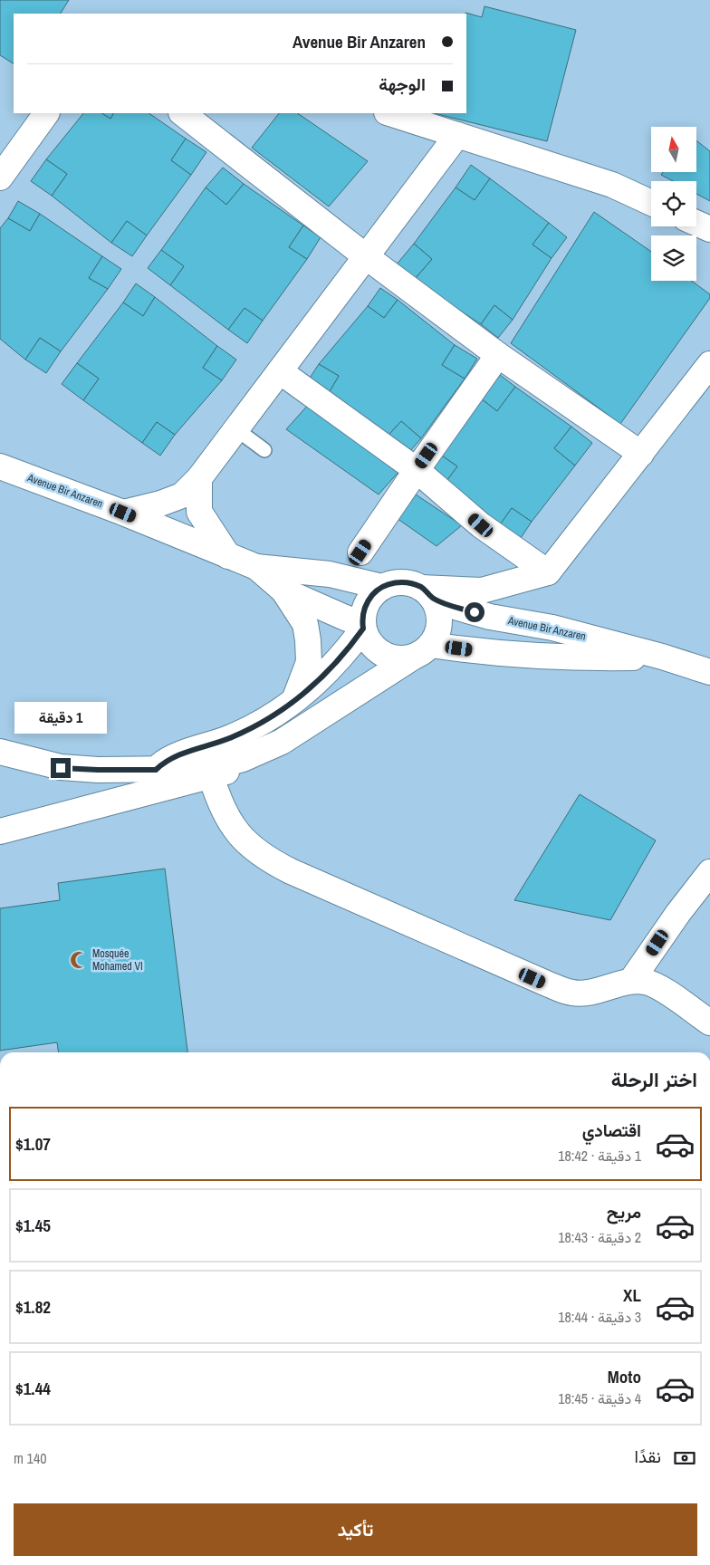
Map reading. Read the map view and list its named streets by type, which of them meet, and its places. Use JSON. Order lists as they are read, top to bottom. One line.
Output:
{"streets":{"street":["Avenue Bir Anzaren"]},"places":{"mosque":["Mosquée Mohamed VI"]},"north":"top","page":{"banner":["Avenue Bir Anzaren","الوجهة"],"bubble":"1 دقيقة","heading":"اختر الرحلة","list":[{"name":"اقتصادي","note":"1 دقيقة · 18:42","value":"$1.07"},{"name":"مريح","note":"2 دقيقة · 18:43","value":"$1.45"},{"name":"XL","note":"3 دقيقة · 18:44","value":"$1.82"},{"name":"Moto","note":"4 دقيقة · 18:45","value":"$1.44"}],"pay":["نقدًا","140 m"],"buttons":"تأكيد"}}
